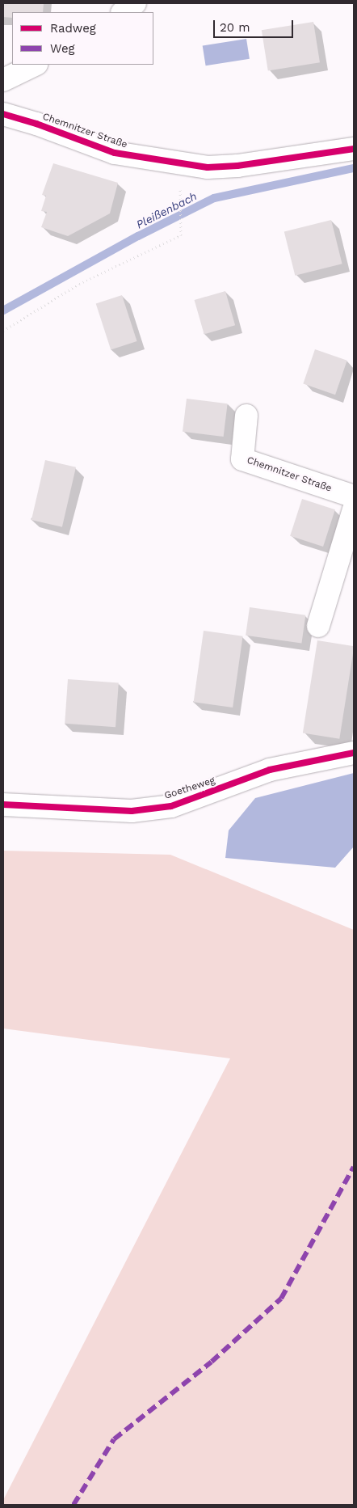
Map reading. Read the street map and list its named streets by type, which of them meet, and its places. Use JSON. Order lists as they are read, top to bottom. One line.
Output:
{"streets":{"street":["Chemnitzer Straße","Goetheweg"]},"water":["Pleißenbach"],"legend":["Radweg","Weg"],"scale_bar":"20 m"}
